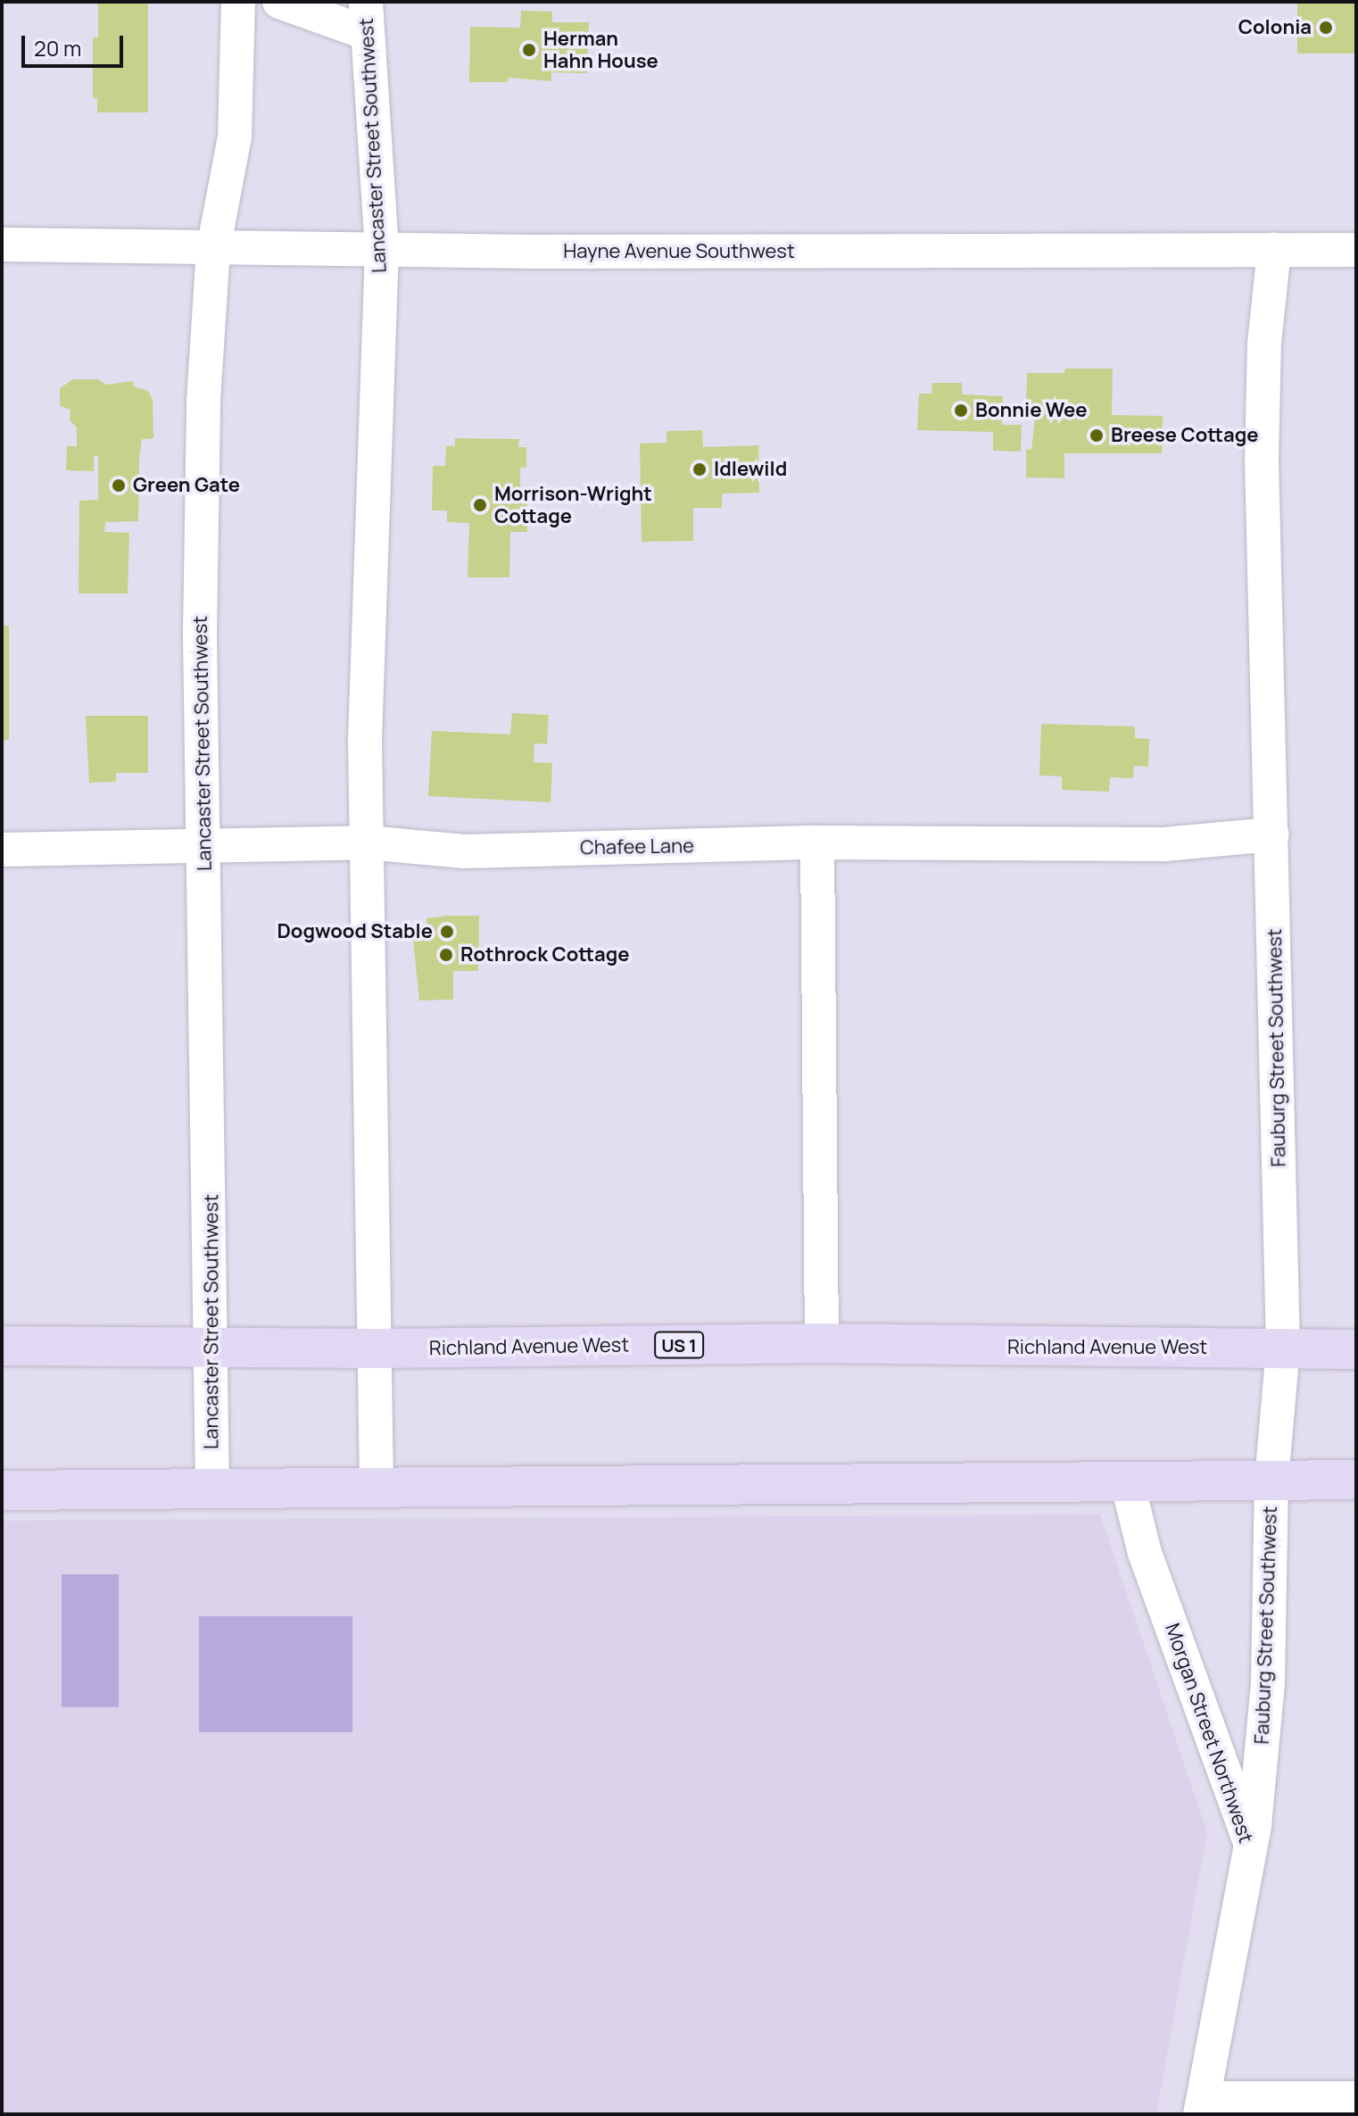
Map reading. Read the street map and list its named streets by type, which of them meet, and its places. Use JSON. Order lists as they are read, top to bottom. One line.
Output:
{"streets":{"main road":["US 1","Richland Avenue West"],"street":["Lancaster Street Southwest","Hayne Avenue Southwest","Chafee Lane","Fauburg Street Southwest","Morgan Street Northwest"]},"crossings":[["Lancaster Street Southwest","Hayne Avenue Southwest"],["Lancaster Street Southwest","Chafee Lane"],["Lancaster Street Southwest","Richland Avenue West"],["Hayne Avenue Southwest","Fauburg Street Southwest"],["Chafee Lane","Fauburg Street Southwest"],["Fauburg Street Southwest","Richland Avenue West"],["Fauburg Street Southwest","Morgan Street Northwest"]],"places":["Colonia","Herman Hahn House","Bonnie Wee","Breese Cottage","Idlewild","Green Gate","Morrison-Wright Cottage","Dogwood Stable","Rothrock Cottage"],"scale_bar":"20 m"}
